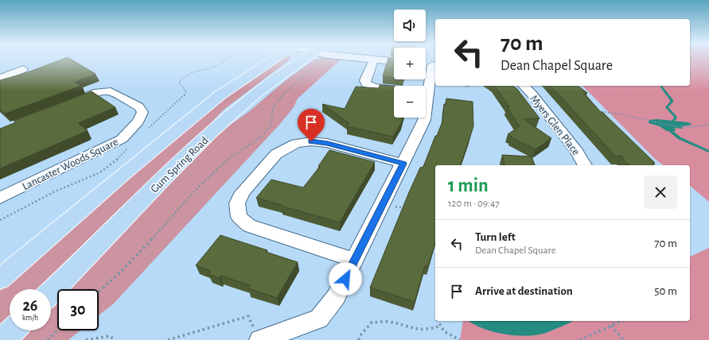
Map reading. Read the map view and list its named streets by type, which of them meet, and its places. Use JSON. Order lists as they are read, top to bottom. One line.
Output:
{"streets":{"main road":["Gum Spring Road"],"street":["Myers Glen Place","Lancaster Woods Square"]},"page":{"map_buttons":["+","−"],"turn":["70 m","Dean Chapel Square"],"heading":["1 min","120 m · 09:47"],"list":[{"name":"Turn left","note":"Dean Chapel Square","value":"70 m"},{"name":"Arrive at destination","value":"50 m"}],"speed":"26 km/h","limit":"30"}}
